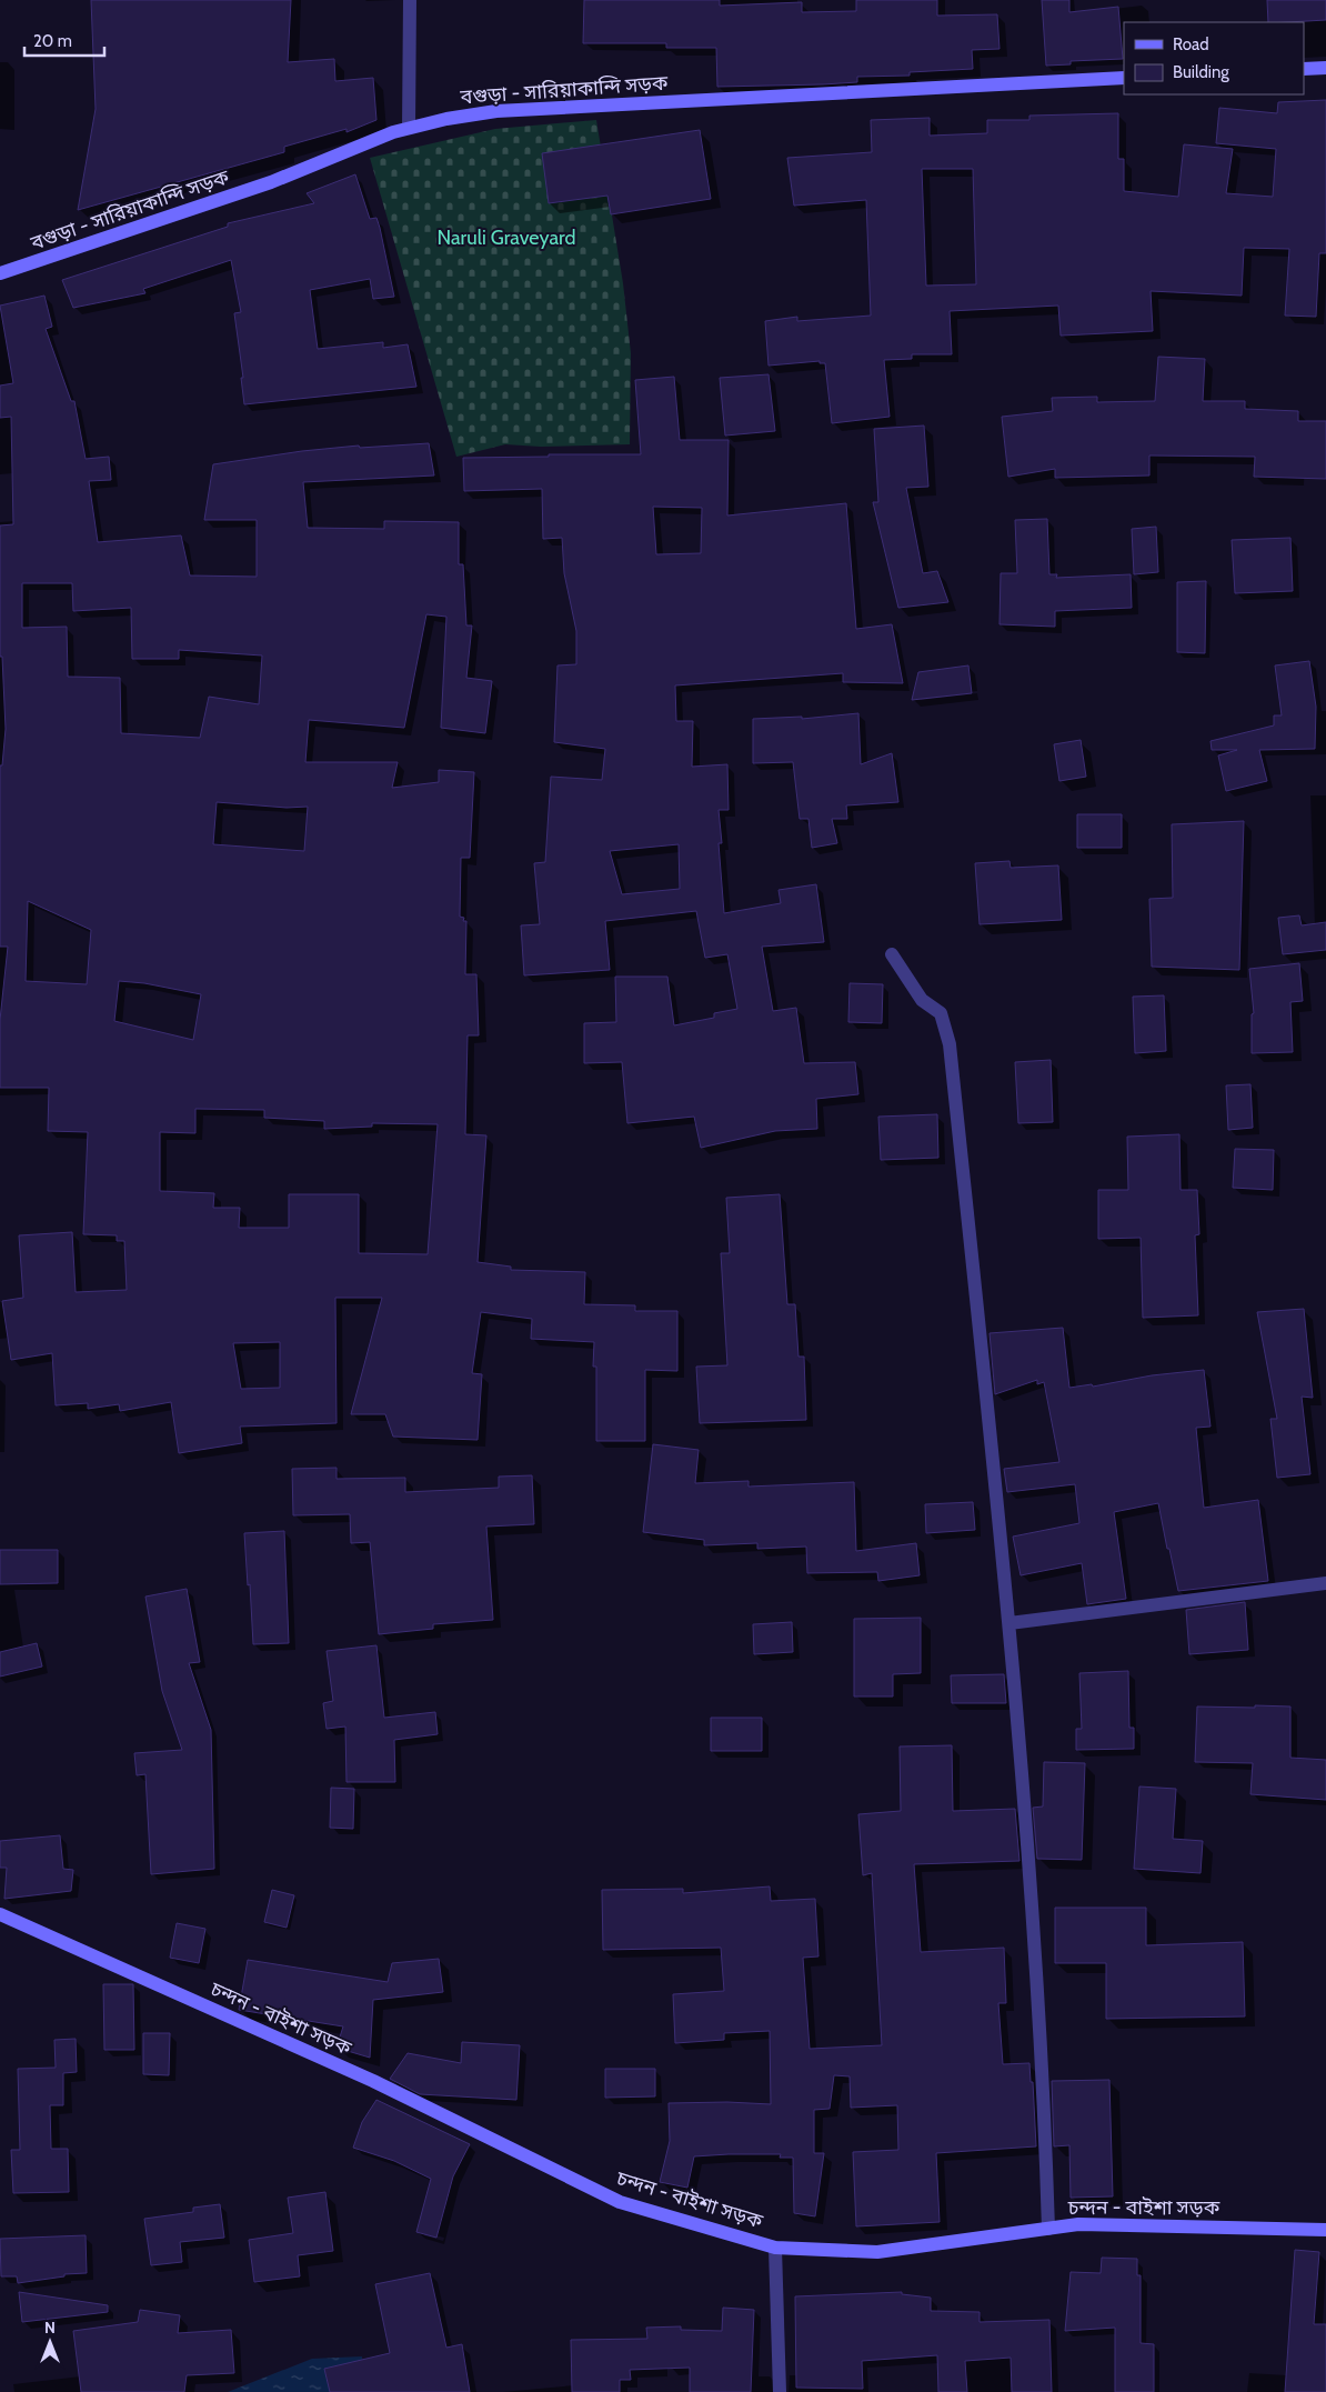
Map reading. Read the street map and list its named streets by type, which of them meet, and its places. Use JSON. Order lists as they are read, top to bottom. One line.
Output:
{"streets":{"main road":["বগুড়া - সারিয়াকান্দি সড়ক","চন্দন - বাইশা সড়ক"]},"parks":["Naruli Graveyard"],"legend":["Road","Building"],"scale_bar":"20 m","north":"top"}
